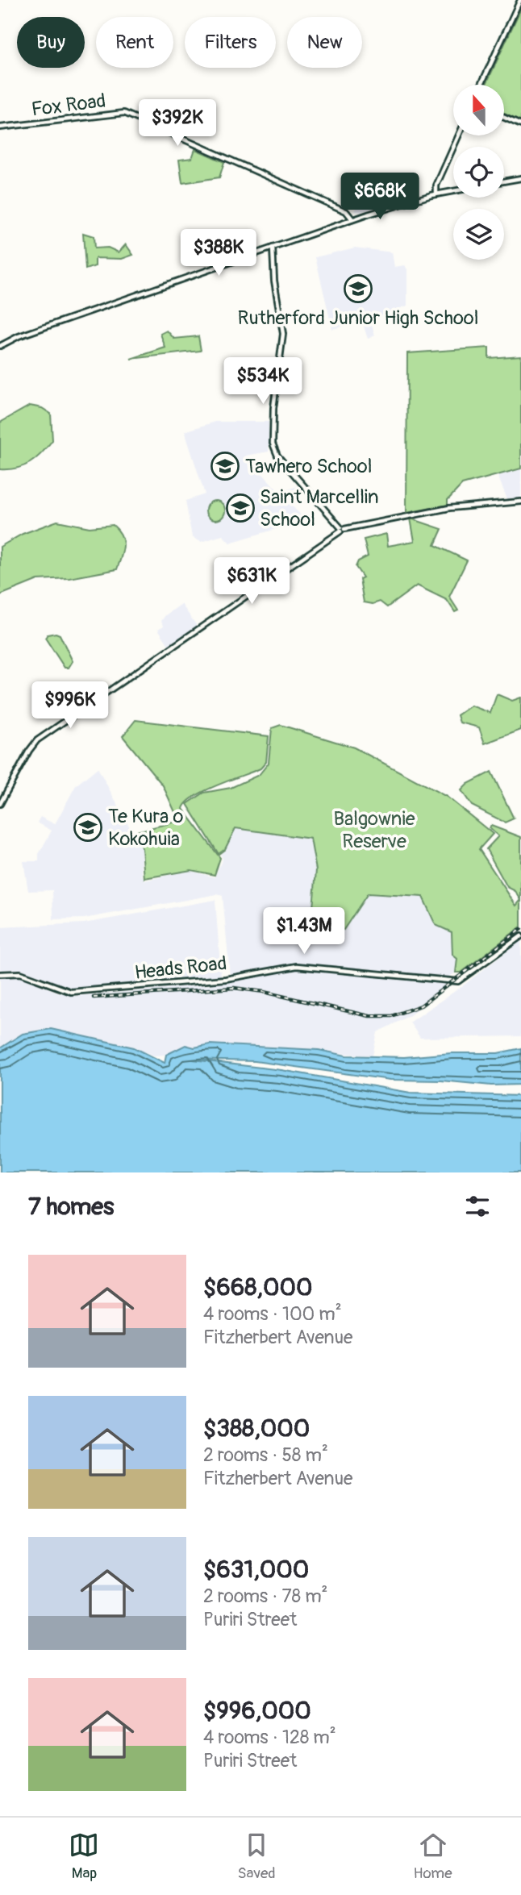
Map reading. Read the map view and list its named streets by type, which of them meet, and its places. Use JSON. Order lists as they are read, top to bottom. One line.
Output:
{"streets":{"main road":["Fox Road","Heads Road"]},"parks":["Balgownie Reserve"],"places":{"school or university":["Rutherford Junior High School","Tawhero School","Saint Marcellin School","Te Kura o Kokohuia"]},"north":"top","page":{"chip":["Buy","Rent","Filters","New"],"price":["$392K","$668K","$388K","$534K","$631K","$996K","$1.43M"],"heading":"7 homes","list":[{"name":"$668,000","note":"4 rooms · 100 m² · Fitzherbert Avenue"},{"name":"$388,000","note":"2 rooms · 58 m² · Fitzherbert Avenue"},{"name":"$631,000","note":"2 rooms · 78 m² · Puriri Street"},{"name":"$996,000","note":"4 rooms · 128 m² · Puriri Street"}],"tabs":["Map","Saved","Home"]}}
